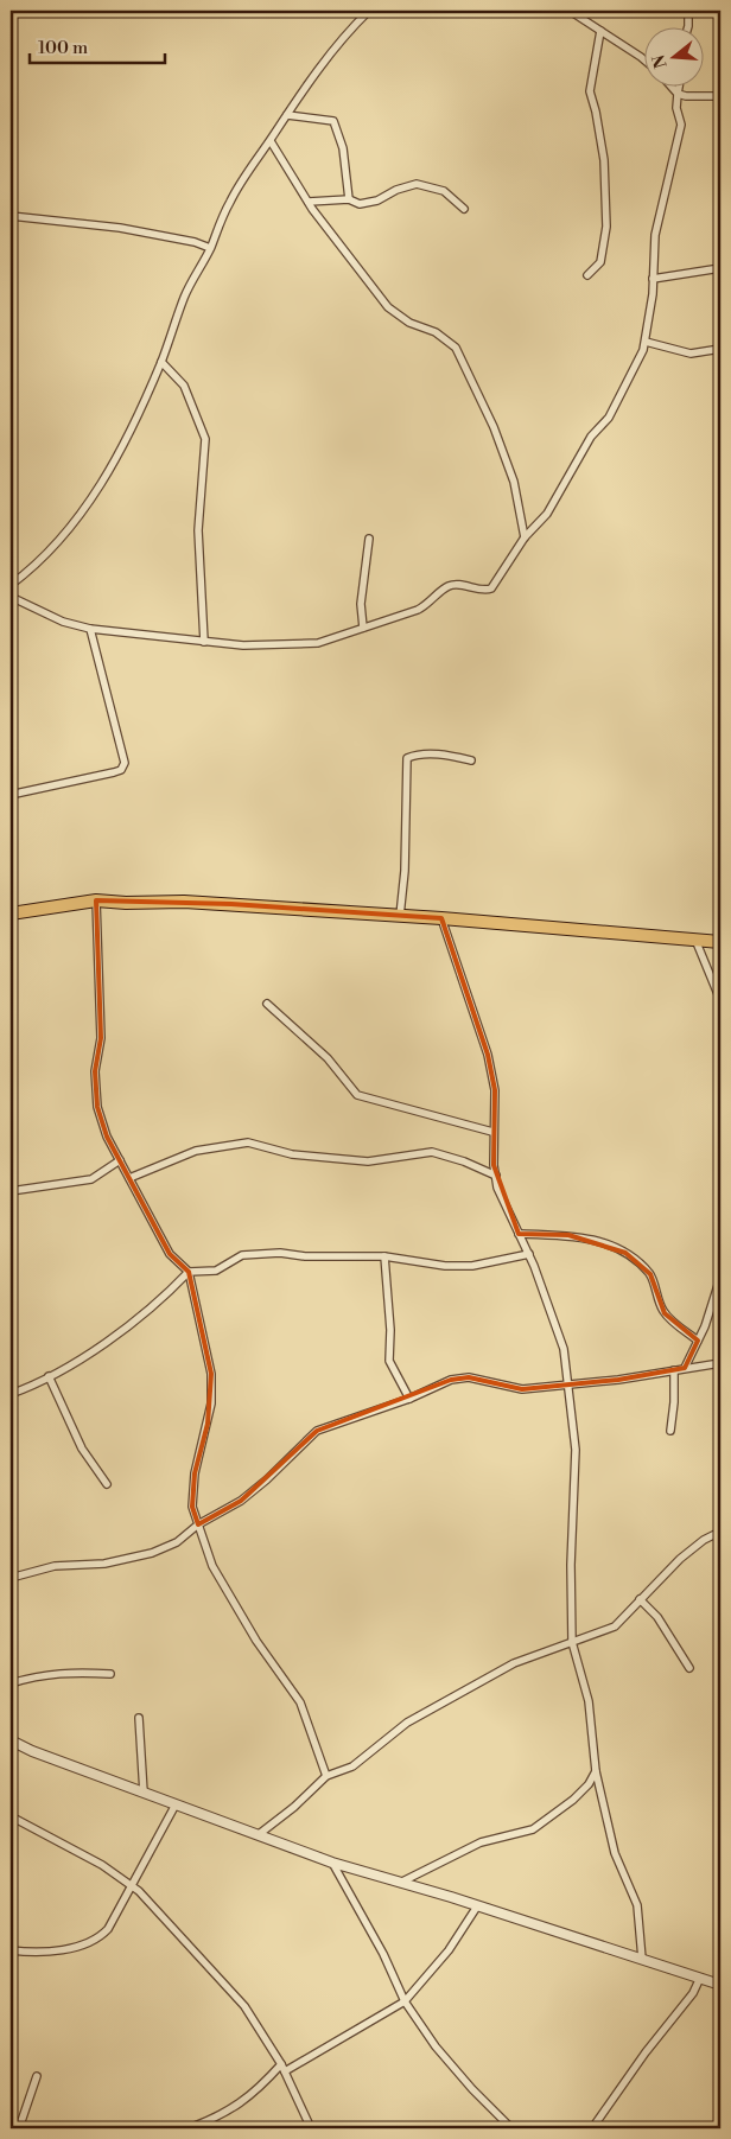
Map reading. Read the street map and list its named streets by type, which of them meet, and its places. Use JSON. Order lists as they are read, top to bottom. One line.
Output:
{"scale_bar":"100 m","north":"left"}
